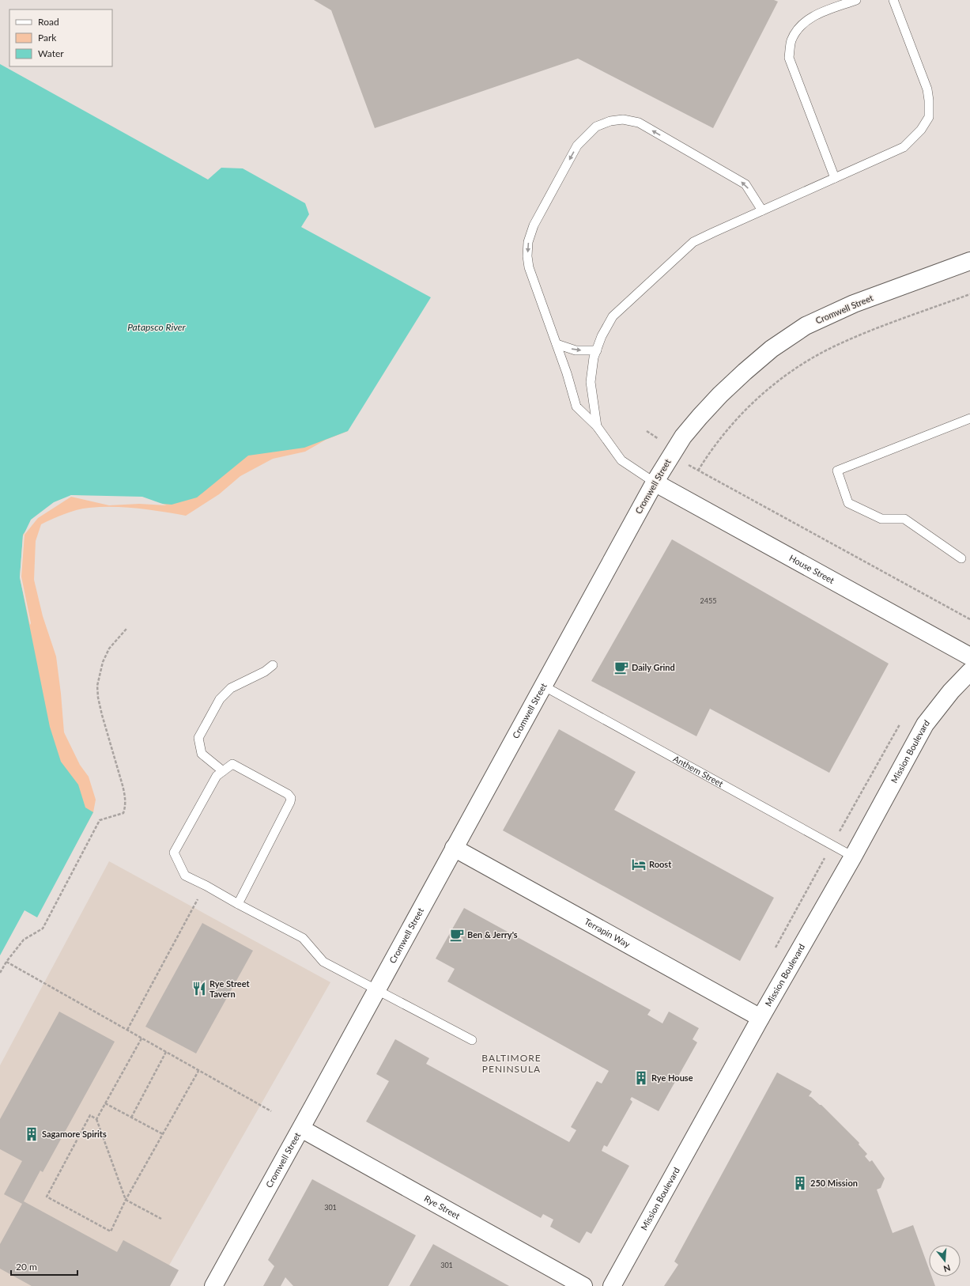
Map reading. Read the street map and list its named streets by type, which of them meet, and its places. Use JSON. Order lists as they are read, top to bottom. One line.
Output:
{"streets":{"street":["Cromwell Street","House Street","Mission Boulevard","Terrapin Way","Rye Street"],"lane":["Anthem Street"]},"crossings":[["Cromwell Street","House Street"],["Cromwell Street","Anthem Street"],["Cromwell Street","Terrapin Way"],["Cromwell Street","Rye Street"],["Mission Boulevard","Anthem Street"],["Mission Boulevard","Terrapin Way"]],"districts":["BALTIMORE PENINSULA"],"water":["Patapsco River"],"places":{"cafe":["Daily Grind","Ben & Jerry's"],"hotel":["Roost"],"restaurant":["Rye Street Tavern"],"building":["Rye House","Sagamore Spirits","250 Mission"]},"house_numbers":["2455","301","301"],"legend":["Road","Park","Water"],"scale_bar":"20 m","north":"bottom"}
